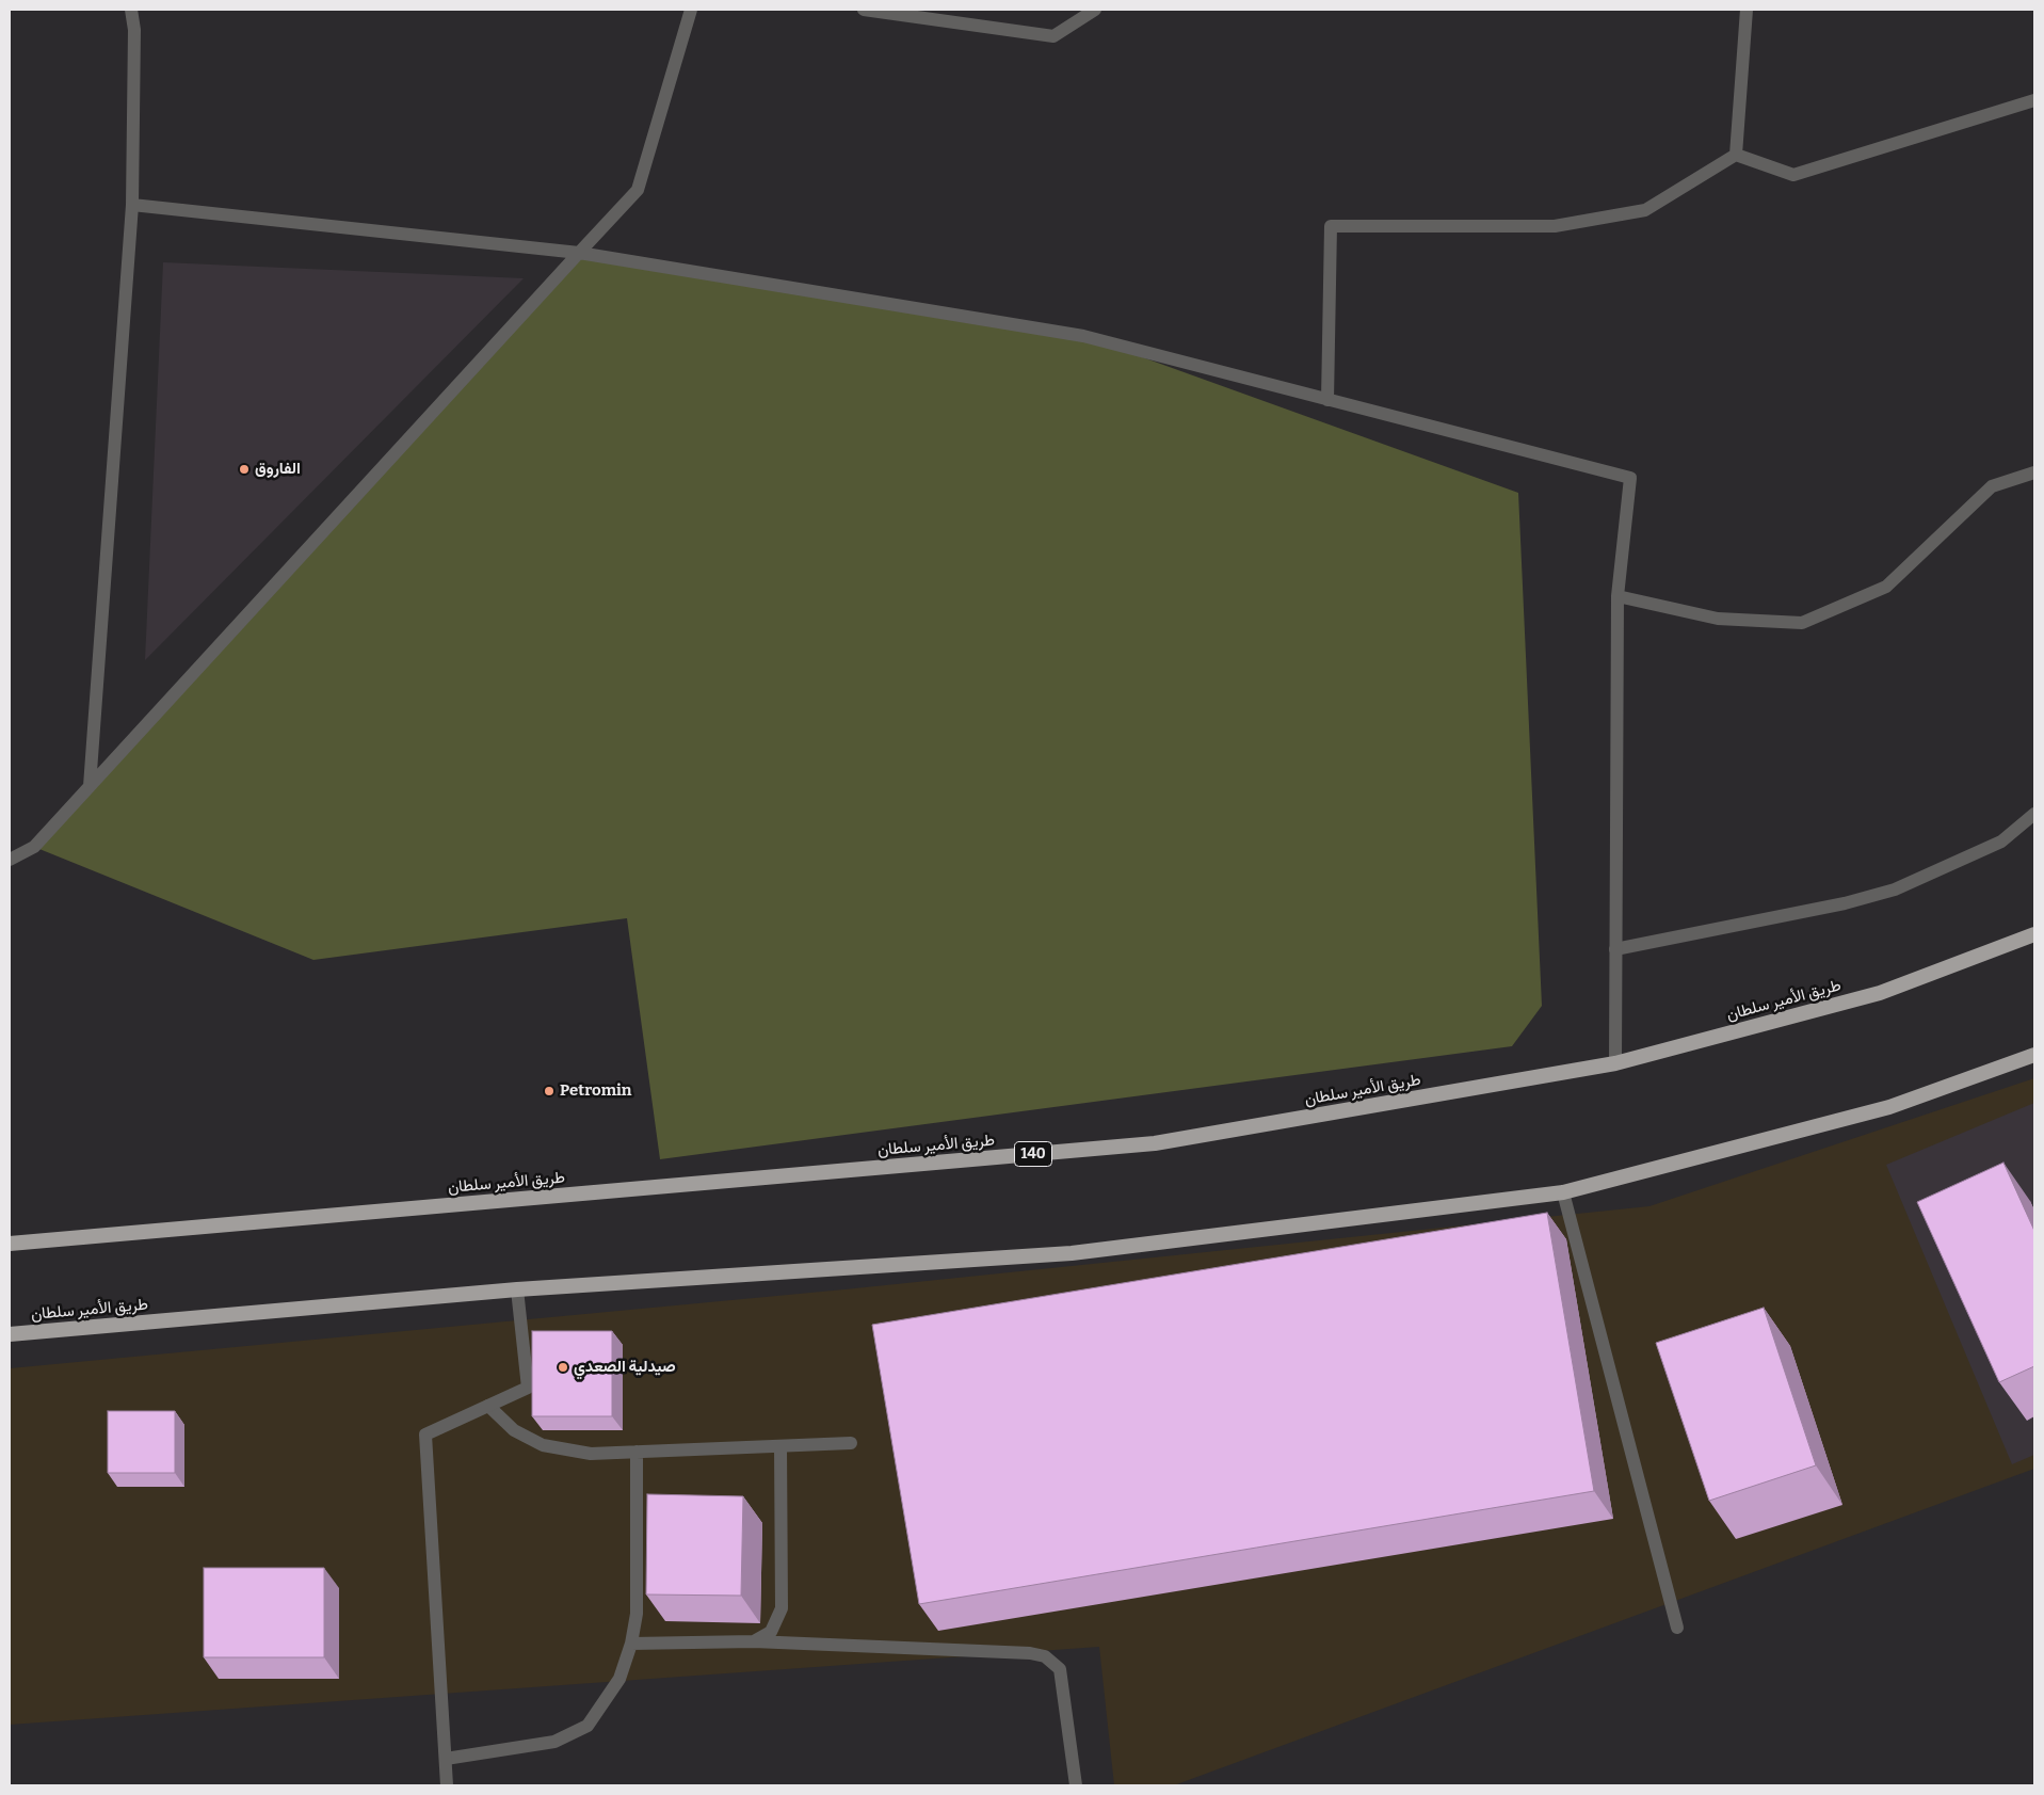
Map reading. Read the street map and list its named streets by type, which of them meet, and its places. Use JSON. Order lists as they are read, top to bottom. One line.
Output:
{"streets":{"highway":["طريق الأمير سلطان","140"]},"places":["الفاروق","Petromin","صيدلية الصعدي"]}
